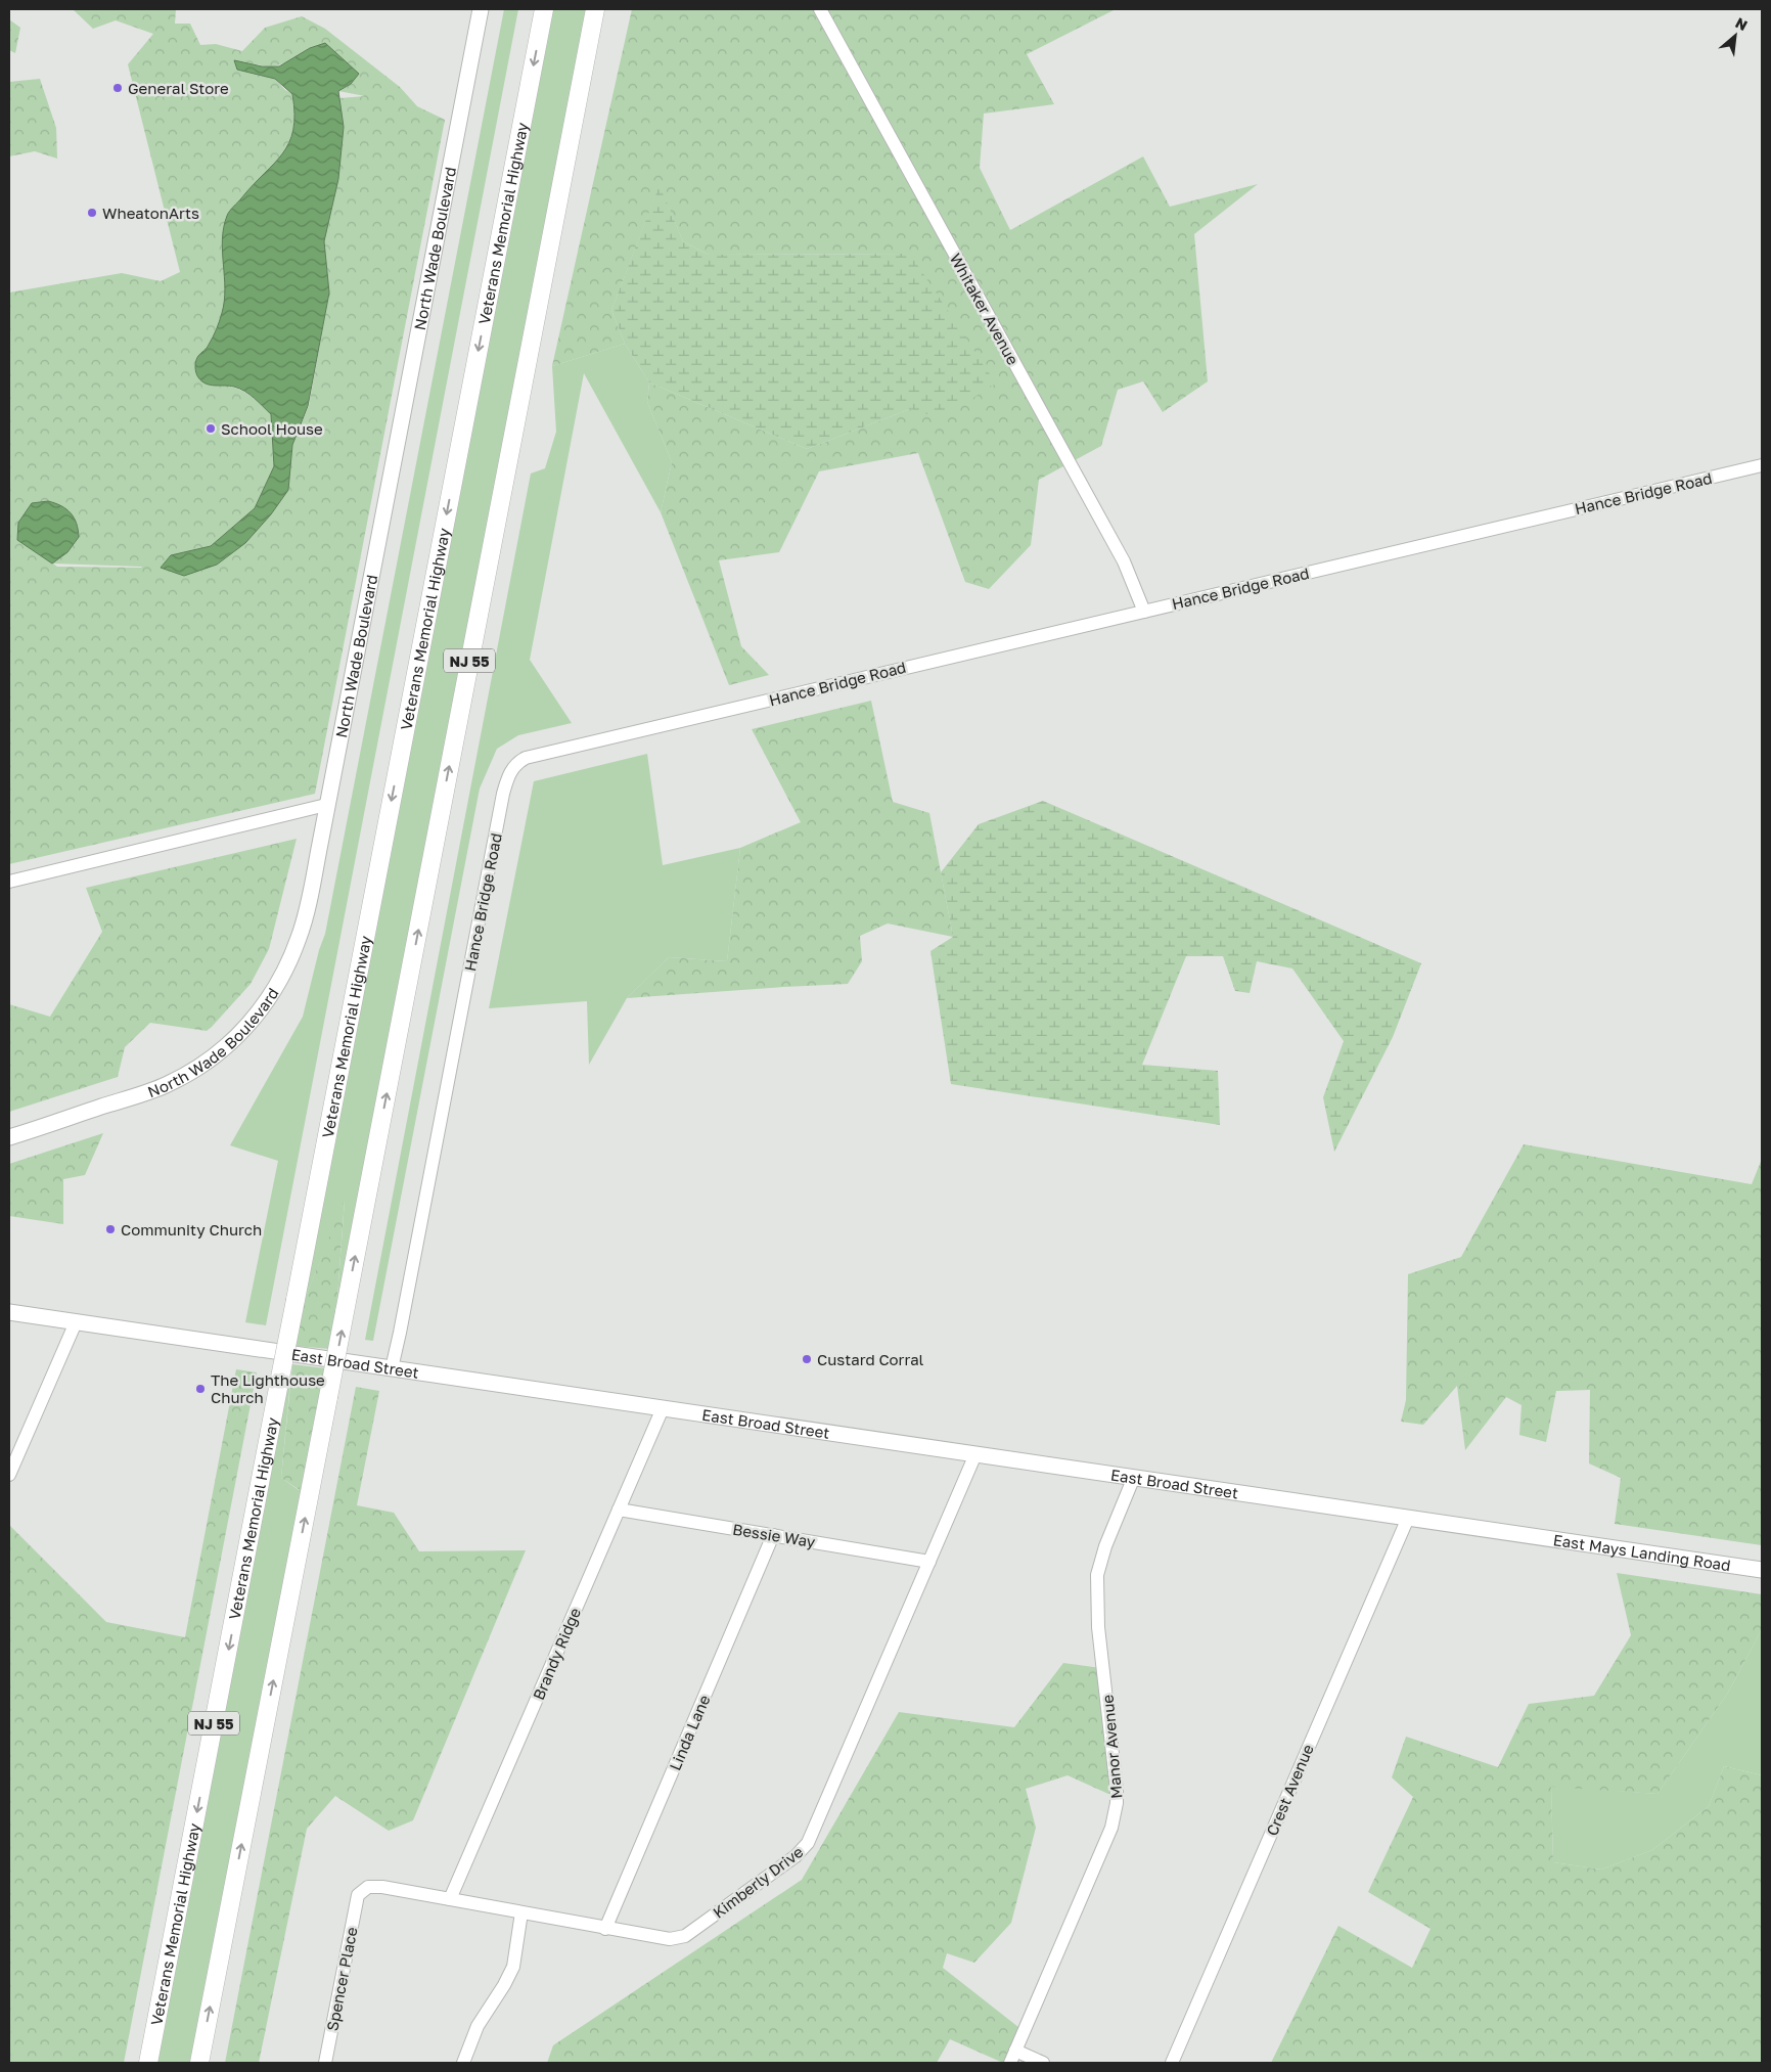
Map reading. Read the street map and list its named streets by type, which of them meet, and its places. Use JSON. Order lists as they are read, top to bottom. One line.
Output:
{"streets":{"highway":["Veterans Memorial Highway","NJ 55"],"main road":["North Wade Boulevard","East Broad Street","East Mays Landing Road"],"street":["Whitaker Avenue","Hance Bridge Road","Bessie Way","Brandy Ridge","Linda Lane","Manor Avenue","Crest Avenue","Kimberly Drive","Spencer Place"]},"crossings":[["Whitaker Avenue","Hance Bridge Road"],["Hance Bridge Road","East Broad Street"],["East Broad Street","East Mays Landing Road"],["East Broad Street","Brandy Ridge"],["East Broad Street","Manor Avenue"],["East Broad Street","Crest Avenue"],["East Broad Street","Kimberly Drive"],["Bessie Way","Brandy Ridge"],["Bessie Way","Linda Lane"],["Bessie Way","Kimberly Drive"],["Brandy Ridge","Kimberly Drive"],["Linda Lane","Kimberly Drive"],["Kimberly Drive","Spencer Place"]],"places":["General Store","WheatonArts","School House","Community Church","Custard Corral","The Lighthouse Church"],"north":"top right"}
